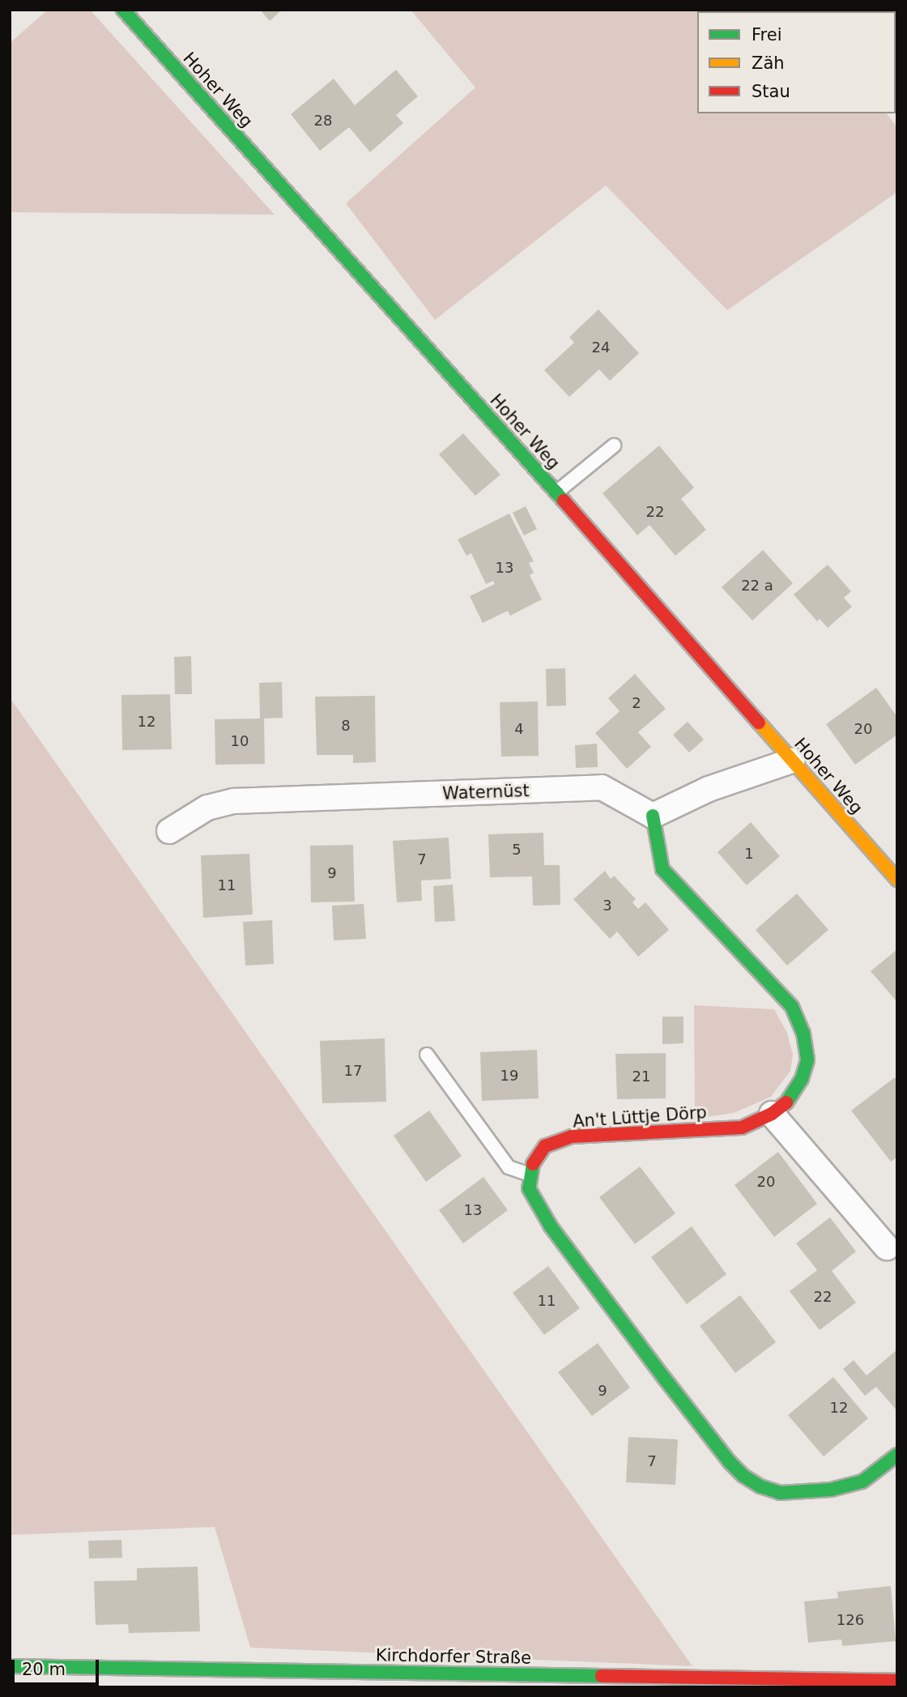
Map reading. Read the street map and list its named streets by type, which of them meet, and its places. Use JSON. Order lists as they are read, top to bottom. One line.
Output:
{"streets":{"street":["Hoher Weg","Waternüst","An't Lüttje Dörp","Kirchdorfer Straße"]},"crossings":[["Waternüst","An't Lüttje Dörp"]],"house_numbers":["28","24","22","13","22 a","2","12","8","4","20","10","5","1","7","9","11","3","17","19","21","20","13","22","11","9","12","7","126"],"legend":["Frei","Zäh","Stau"],"scale_bar":"20 m"}
